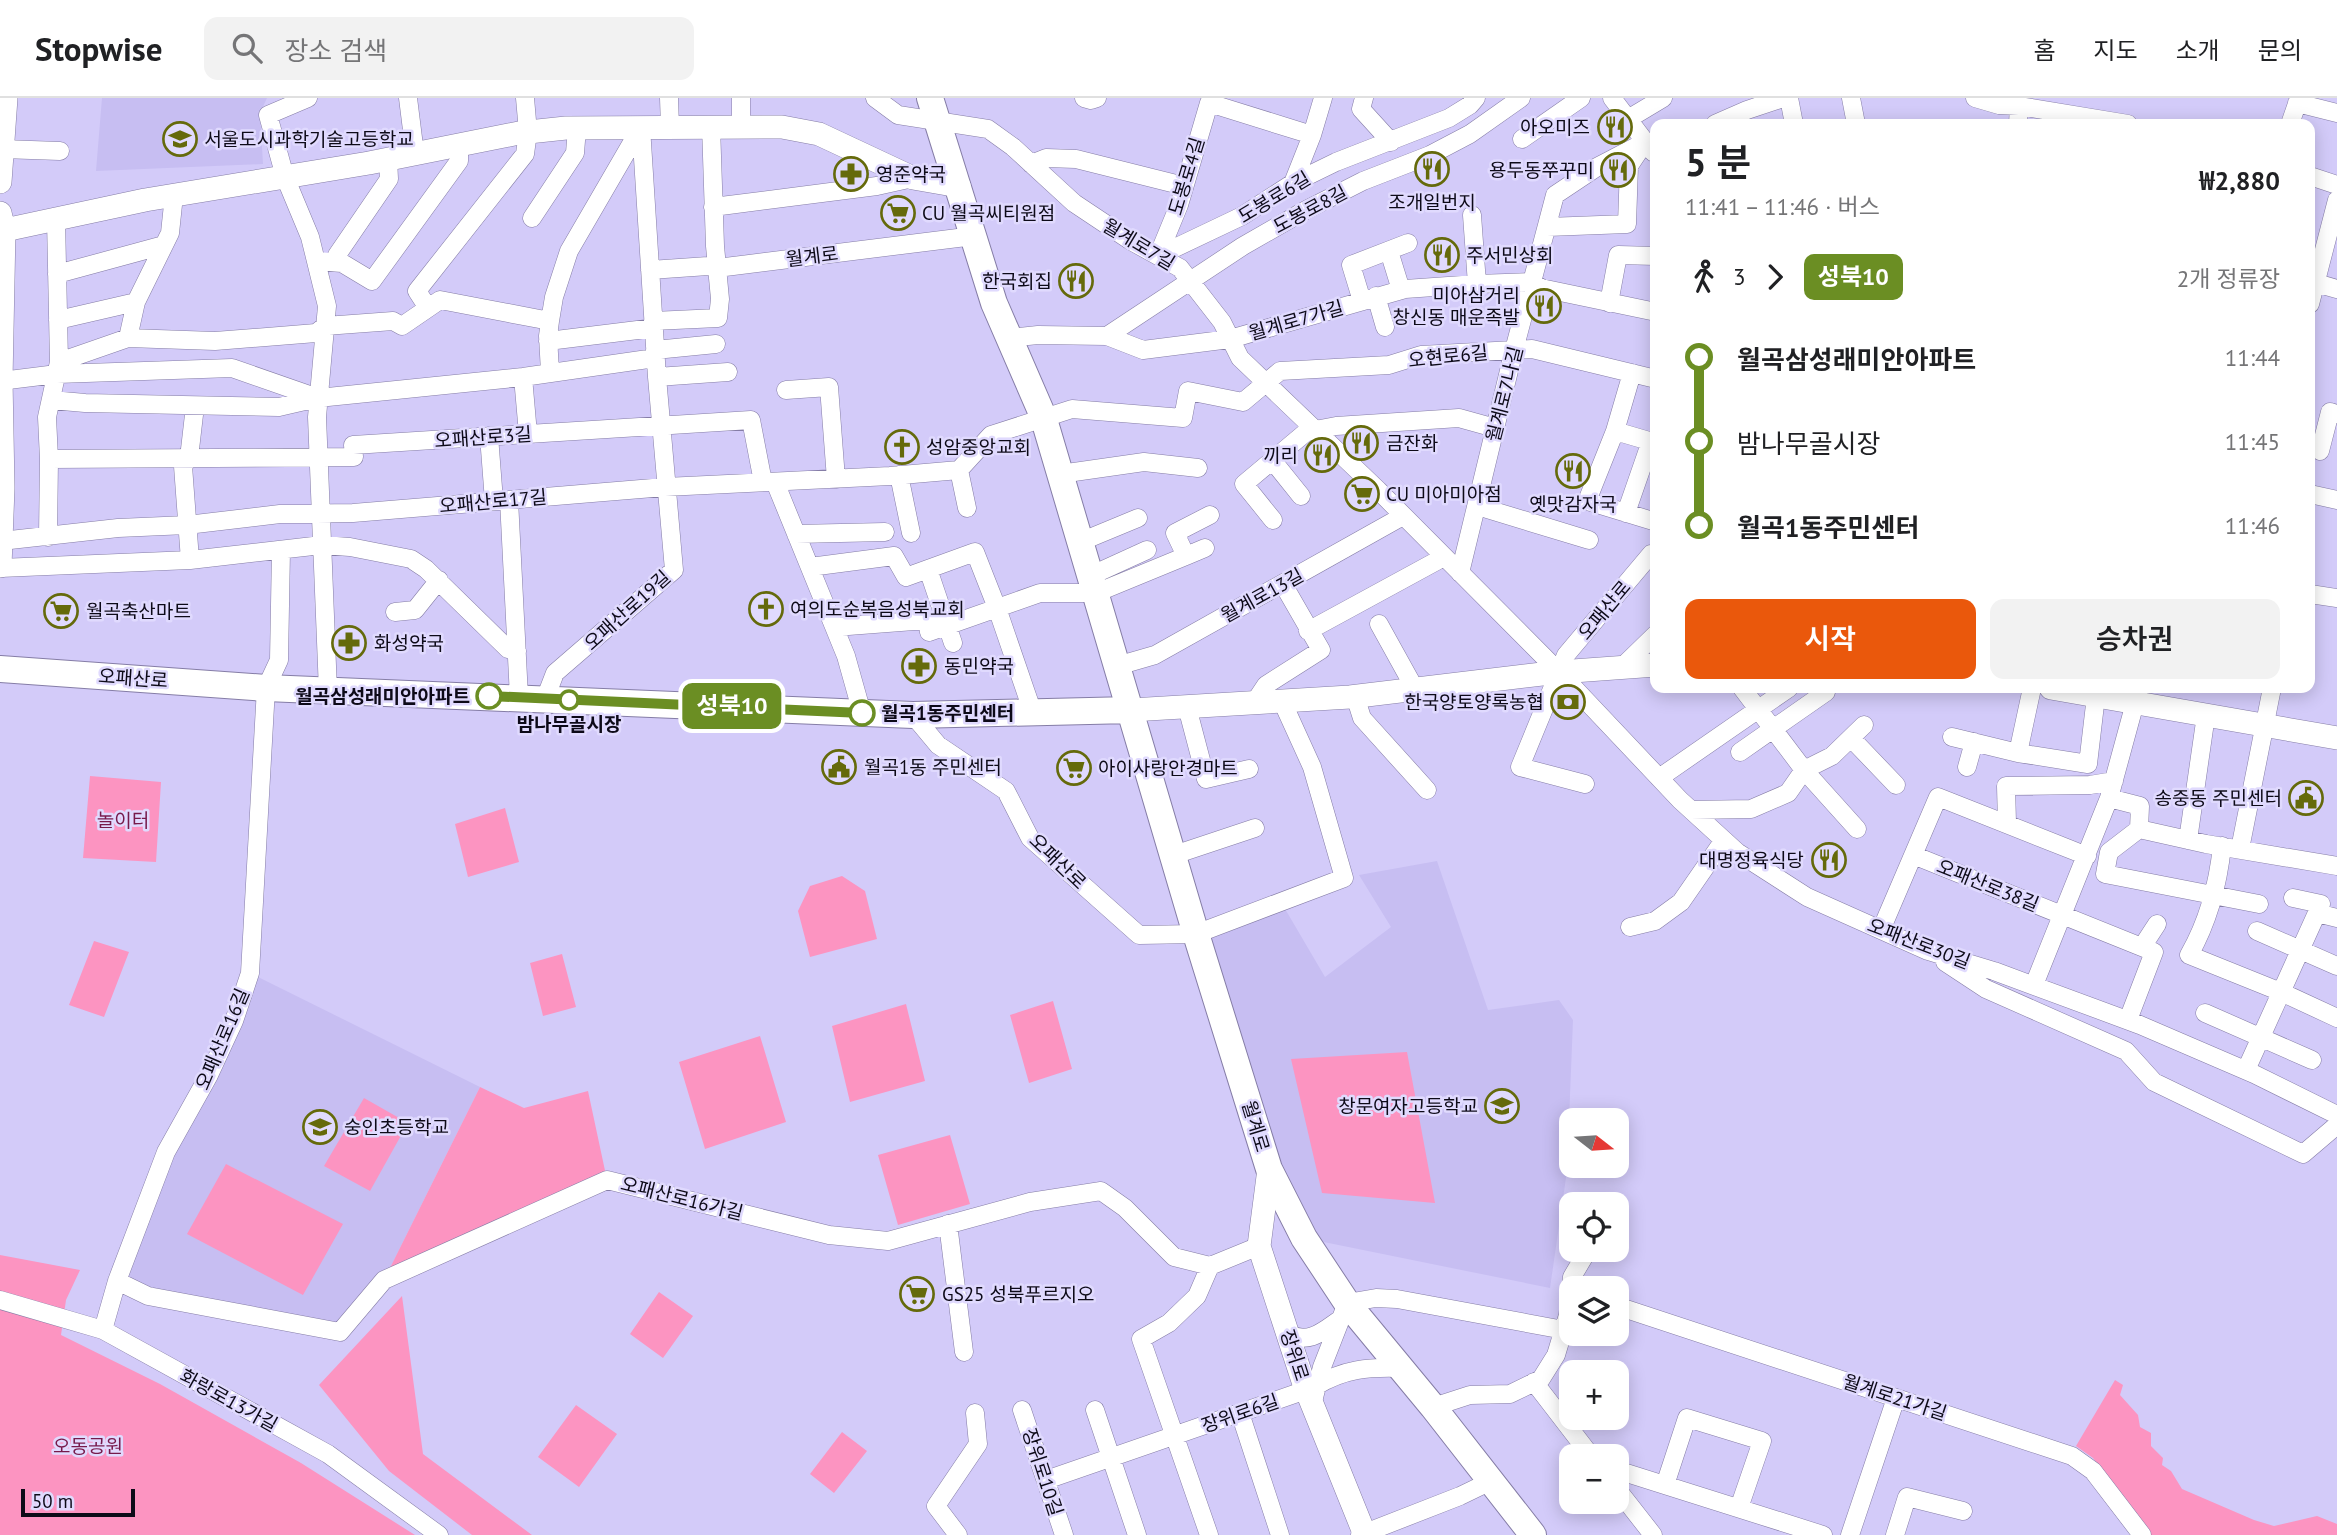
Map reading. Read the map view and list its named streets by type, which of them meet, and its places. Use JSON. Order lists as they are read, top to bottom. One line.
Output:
{"streets":{"main road":["월계로","오패산로"],"street":["도봉로4길","도봉로6길","도봉로8길","월계로7길","월계로7가길","오현로6길","월계로7나길","오패산로3길","오패산로17길","월계로13길","오패산로19길","오패산로38길","오패산로30길","오패산로16길","오패산로16가길","장위로","월계로21가길","화랑로13가길","장위로6길","장위로10길"]},"crossings":[["도봉로4길","도봉로6길"],["도봉로4길","월계로7길"],["도봉로6길","월계로7길"],["도봉로8길","월계로7길"],["월계로7길","월계로"],["월계로7길","월계로7가길"],["월계로7길","오현로6길"],["월계로7길","월계로7나길"],["월계로7길","월계로13길"],["월계로7길","오패산로"],["월계로7길","오패산로30길"],["월계로","월계로13길"],["월계로","오패산로19길"],["월계로","오패산로"],["월계로","장위로"],["월계로","장위로6길"],["월계로7가길","월계로7나길"],["오현로6길","월계로7나길"],["오패산로3길","오패산로19길"],["오패산로17길","오패산로19길"],["오패산로19길","오패산로"],["오패산로","오패산로30길"],["오패산로","오패산로16길"],["오패산로38길","오패산로30길"],["오패산로16길","오패산로16가길"],["오패산로16길","화랑로13가길"],["장위로","장위로6길"],["장위로6길","장위로10길"]],"parks":["놀이터","오동공원"],"places":{"restaurant":["아오미즈","조개일번지","용두동쭈꾸미","주서민상회","한국회집","미아삼거리 창신동 매운족발","금잔화","끼리","옛맛감자국","대명정육식당"],"school or university":["서울도시과학기술고등학교","창문여자고등학교","숭인초등학교"],"pharmacy":["영준약국","화성약국","동민약국"],"supermarket":["CU 월곡씨티원점","CU 미아미아점","월곡축산마트","아이사랑안경마트","GS25 성북푸르지오"],"church":["성암중앙교회","여의도순복음성북교회"],"other":["월곡삼성래미안아파트","밤나무골시장","월곡1동주민센터"],"bank":["한국양토양록농협"],"public building":["월곡1동 주민센터","송중동 주민센터"]},"lines":["bus line 성북10"],"scale_bar":"50 m","north":"right","page":{"header":"Stopwise","search":"장소 검색","nav":["홈","지도","소개","문의"],"on_map":"성북10","heading":["5 분","11:41 – 11:46 · 버스","₩2,880"],"legs":["3","성북10","2개 정류장"],"list":[{"name":"월곡삼성래미안아파트","value":"11:44"},{"name":"밤나무골시장","value":"11:45"},{"name":"월곡1동주민센터","value":"11:46"}],"buttons":["시작","승차권"],"map_buttons":["+","−"],"scale":"50 m"}}
